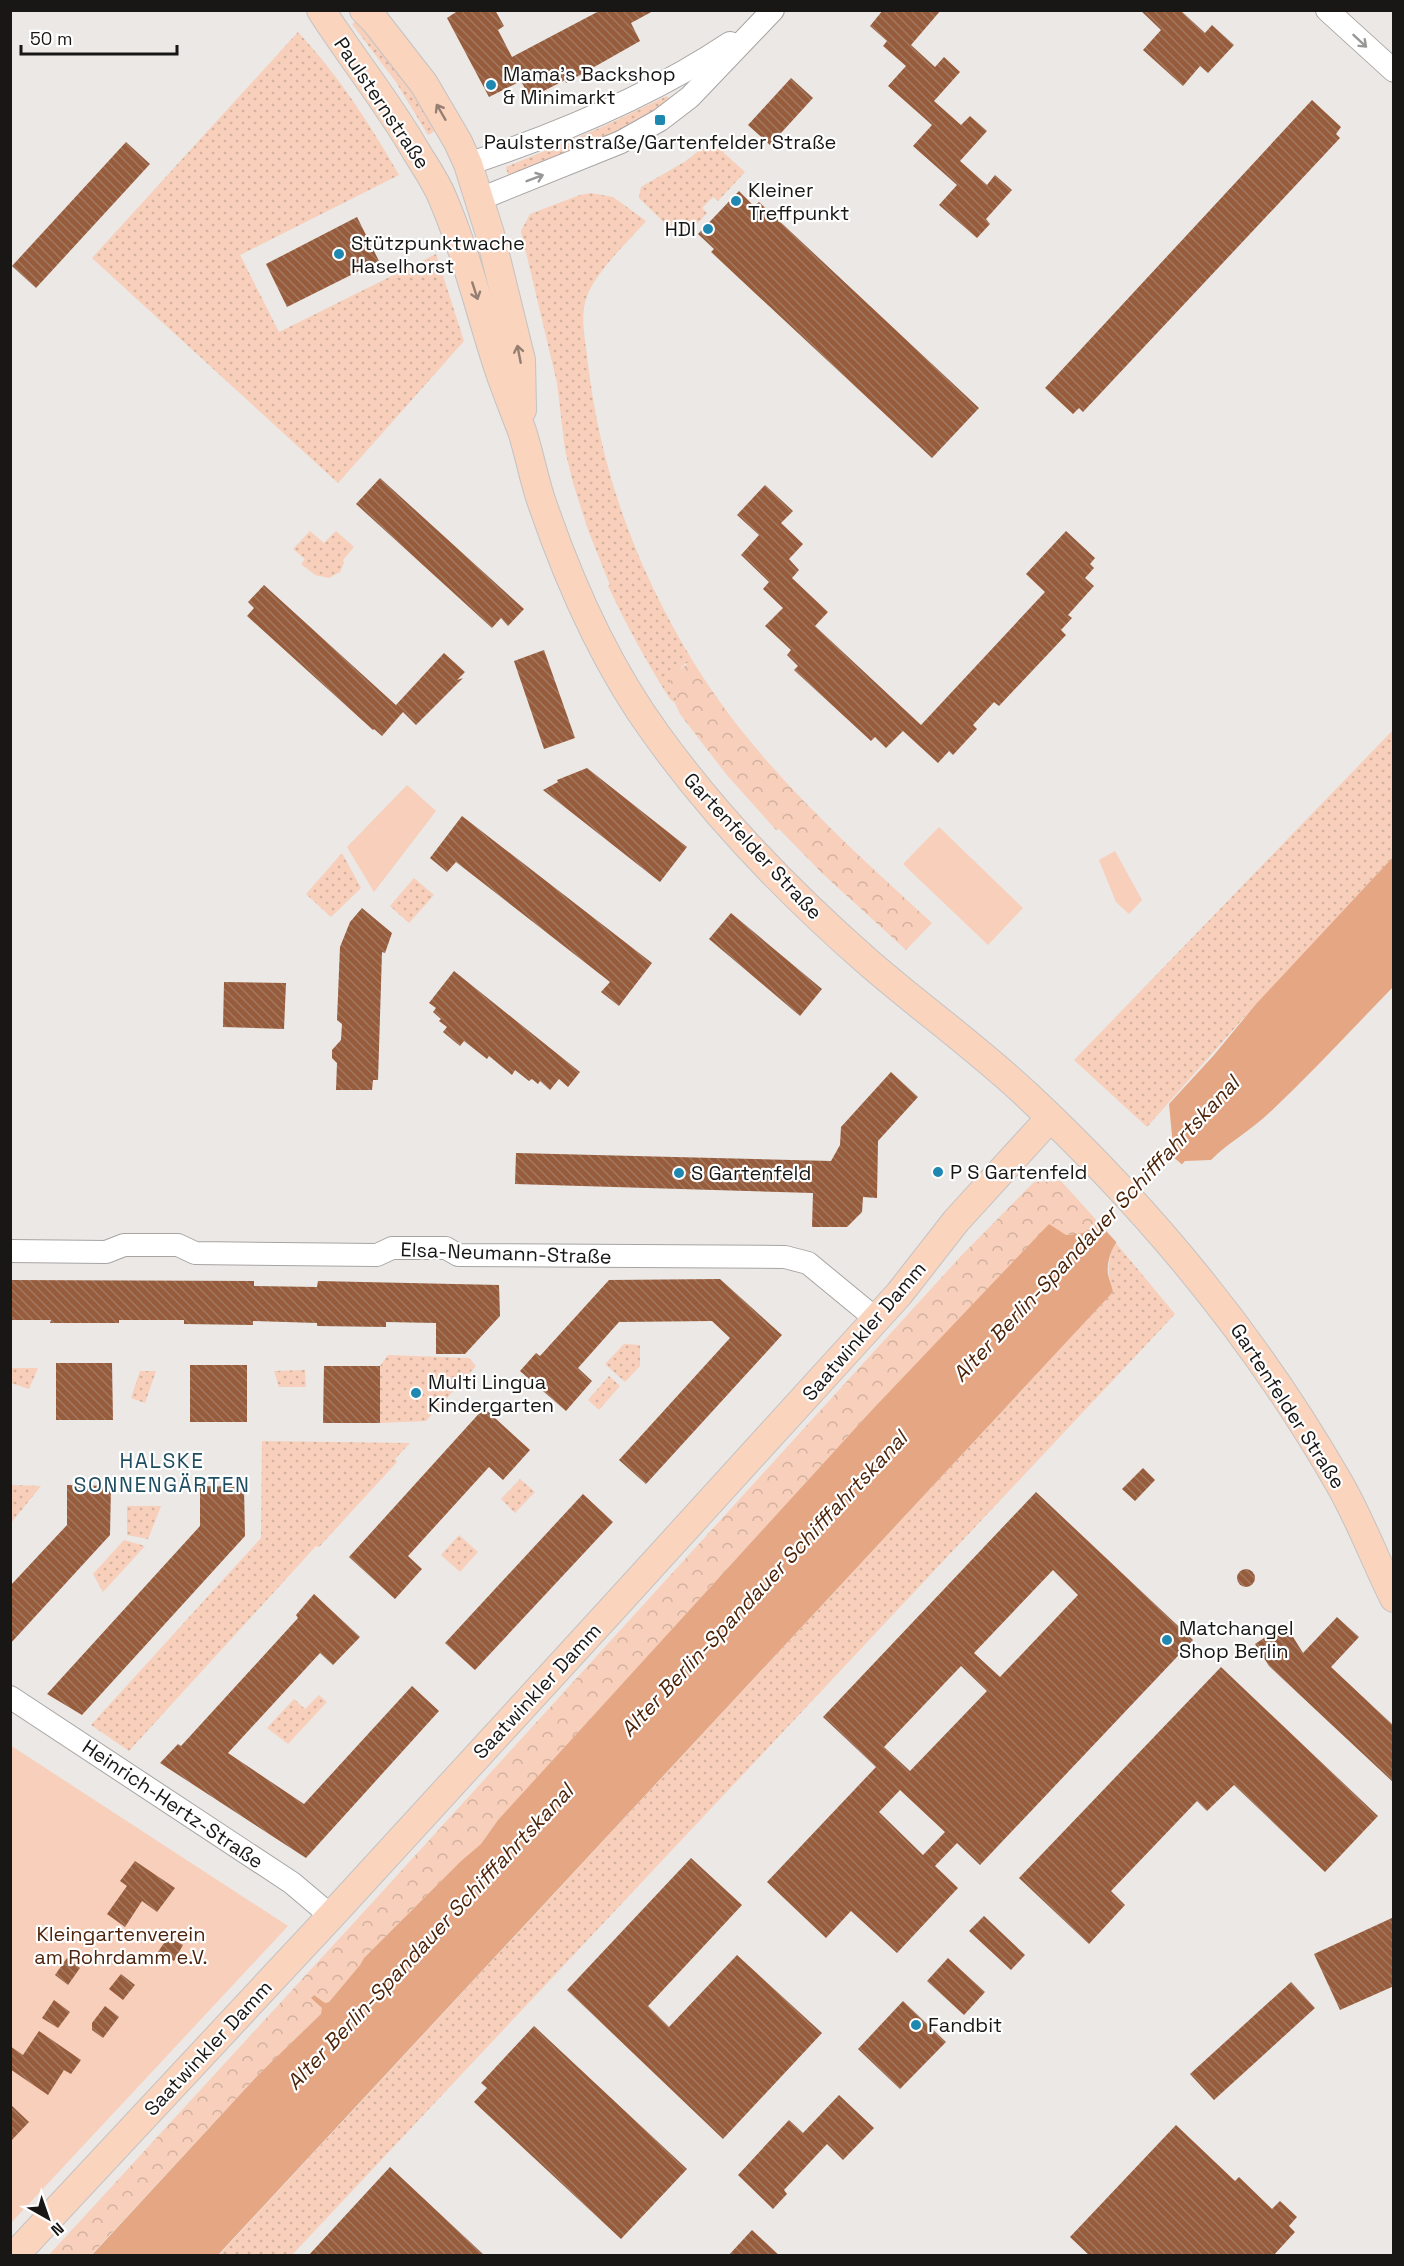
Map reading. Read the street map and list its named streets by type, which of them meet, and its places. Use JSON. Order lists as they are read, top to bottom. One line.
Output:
{"streets":{"main road":["Paulsternstraße","Gartenfelder Straße","Saatwinkler Damm"],"street":["Elsa-Neumann-Straße","Heinrich-Hertz-Straße"]},"crossings":[["Paulsternstraße","Gartenfelder Straße"],["Gartenfelder Straße","Saatwinkler Damm"],["Elsa-Neumann-Straße","Saatwinkler Damm"],["Saatwinkler Damm","Heinrich-Hertz-Straße"]],"districts":["HALSKE SONNENGÄRTEN"],"water":["Alter Berlin-Spandauer Schifffahrtskanal"],"parks":["Kleingartenverein am Rohrdamm e.V."],"places":{"other":["Mama's Backshop & Minimarkt","Kleiner Treffpunkt","HDI","Stützpunktwache Haselhorst","P S Gartenfeld","S Gartenfeld","Multi Lingua Kindergarten","Matchangel Shop Berlin","Fandbit"],"transit":["Paulsternstraße/Gartenfelder Straße"]},"scale_bar":"50 m","north":"bottom right"}
